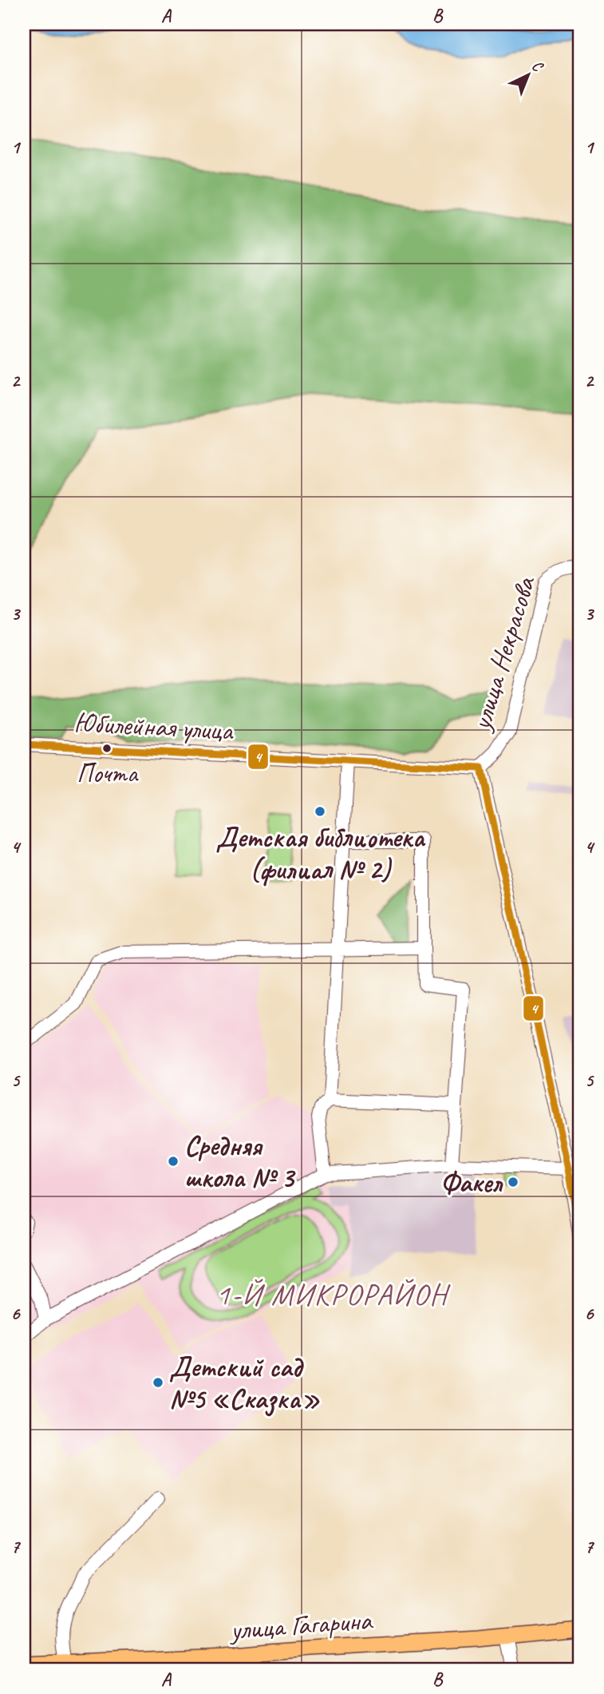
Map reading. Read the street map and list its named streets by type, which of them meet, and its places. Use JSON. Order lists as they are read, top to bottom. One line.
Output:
{"streets":{"main road":["улица Гагарина"],"street":["улица Некрасова","Юбилейная улица"]},"crossings":[["улица Некрасова","Юбилейная улица"]],"districts":["1-Й МИКРОРАЙОН"],"places":["Почта","Детская библиотека (филиал № 2)","Средняя школа № 3","Факел","Детский сад №5 «Сказка»"],"lines":["transit line 4"],"north":"top right","grid":{"columns":["A","B"],"rows":["1","2","3","4","5","6","7"]}}
